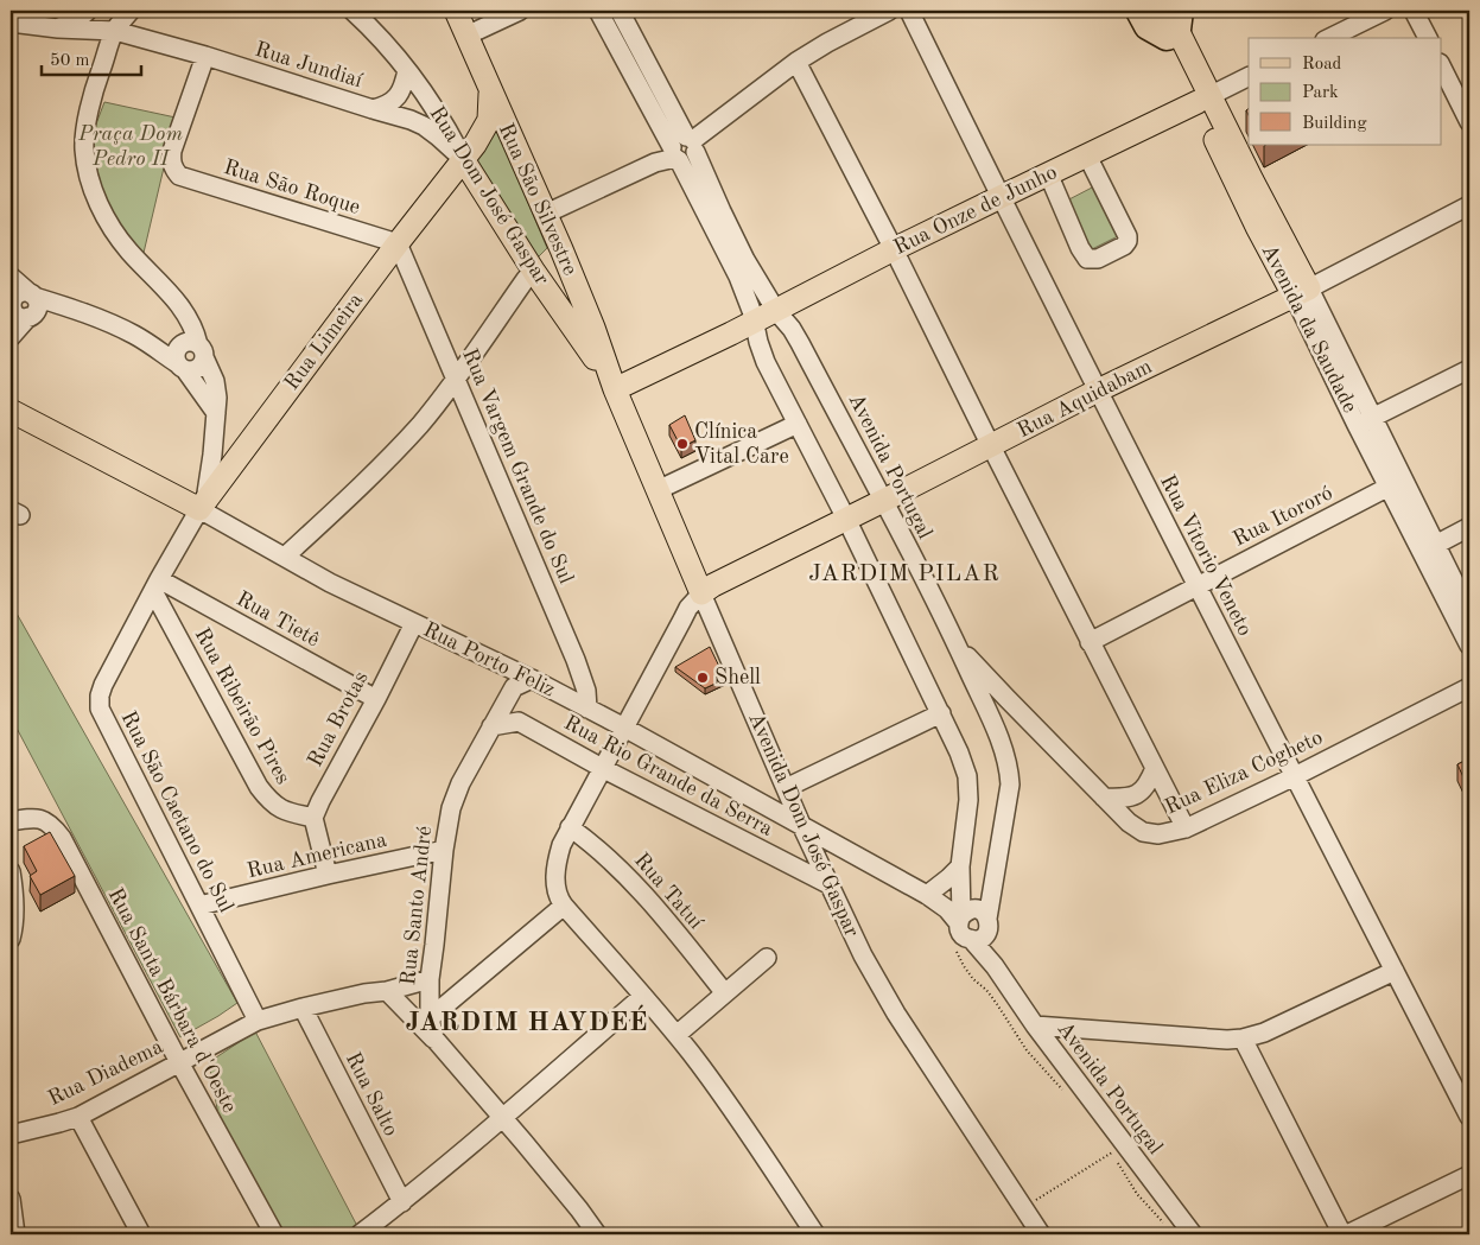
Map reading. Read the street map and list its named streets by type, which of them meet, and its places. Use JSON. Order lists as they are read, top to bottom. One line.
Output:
{"streets":{"main road":["Rua Dom José Gaspar","Rua São Silvestre","Rua Onze de Junho","Avenida da Saudade","Rua Limeira","Rua Aquidabam","Rua Porto Feliz","Avenida Dom José Gaspar"],"street":["Rua Jundiaí","Rua São Roque","Rua Vargem Grande do Sul","Avenida Portugal","Rua Itororó","Rua Vitorio Veneto","Rua Tietê","Rua Ribeirão Pires","Rua Brotas","Rua Eliza Cogheto","Rua Rio Grande da Serra","Rua São Caetano do Sul","Rua Americana","Rua Tatuí","Rua Santo André","Rua Santa Bárbara d'Oeste","Rua Diadema","Rua Salto"]},"crossings":[["Rua Jundiaí","Rua São Roque"],["Rua Jundiaí","Rua Dom José Gaspar"],["Rua Jundiaí","Rua Limeira"],["Rua São Roque","Rua Limeira"],["Rua São Roque","Rua Vargem Grande do Sul"],["Rua Dom José Gaspar","Rua São Silvestre"],["Rua Dom José Gaspar","Rua Onze de Junho"],["Rua Dom José Gaspar","Rua Limeira"],["Rua Dom José Gaspar","Avenida Dom José Gaspar"],["Rua São Silvestre","Rua Onze de Junho"],["Rua São Silvestre","Rua Limeira"],["Rua São Silvestre","Avenida Dom José Gaspar"],["Rua Onze de Junho","Avenida da Saudade"],["Rua Onze de Junho","Avenida Portugal"],["Rua Onze de Junho","Rua Vitorio Veneto"],["Rua Onze de Junho","Avenida Dom José Gaspar"],["Avenida da Saudade","Rua Aquidabam"],["Avenida da Saudade","Rua Itororó"],["Rua Limeira","Rua Vargem Grande do Sul"],["Rua Limeira","Rua Tietê"],["Rua Limeira","Rua Porto Feliz"],["Rua Limeira","Rua Ribeirão Pires"],["Rua Limeira","Rua São Caetano do Sul"],["Rua Aquidabam","Avenida Portugal"],["Rua Aquidabam","Rua Vitorio Veneto"],["Rua Aquidabam","Avenida Dom José Gaspar"],["Rua Vargem Grande do Sul","Rua Porto Feliz"],["Avenida Portugal","Rua Porto Feliz"],["Avenida Portugal","Rua Eliza Cogheto"],["Rua Itororó","Rua Vitorio Veneto"],["Rua Vitorio Veneto","Rua Eliza Cogheto"],["Rua Tietê","Rua Ribeirão Pires"],["Rua Tietê","Rua Brotas"],["Rua Tietê","Rua São Caetano do Sul"],["Rua Porto Feliz","Rua Brotas"],["Rua Porto Feliz","Avenida Dom José Gaspar"],["Rua Ribeirão Pires","Rua Brotas"],["Rua Ribeirão Pires","Rua São Caetano do Sul"],["Rua Rio Grande da Serra","Avenida Dom José Gaspar"],["Rua São Caetano do Sul","Rua Americana"],["Rua São Caetano do Sul","Rua Diadema"],["Rua Americana","Rua Santo André"],["Rua Santo André","Rua Diadema"],["Rua Santa Bárbara d'Oeste","Rua Diadema"],["Rua Diadema","Rua Salto"]],"districts":["JARDIM PILAR","JARDIM HAYDEÉ"],"parks":["Praça Dom Pedro II"],"places":["Clínica Vital Care","Shell"],"legend":["Road","Park","Building"],"scale_bar":"50 m"}
